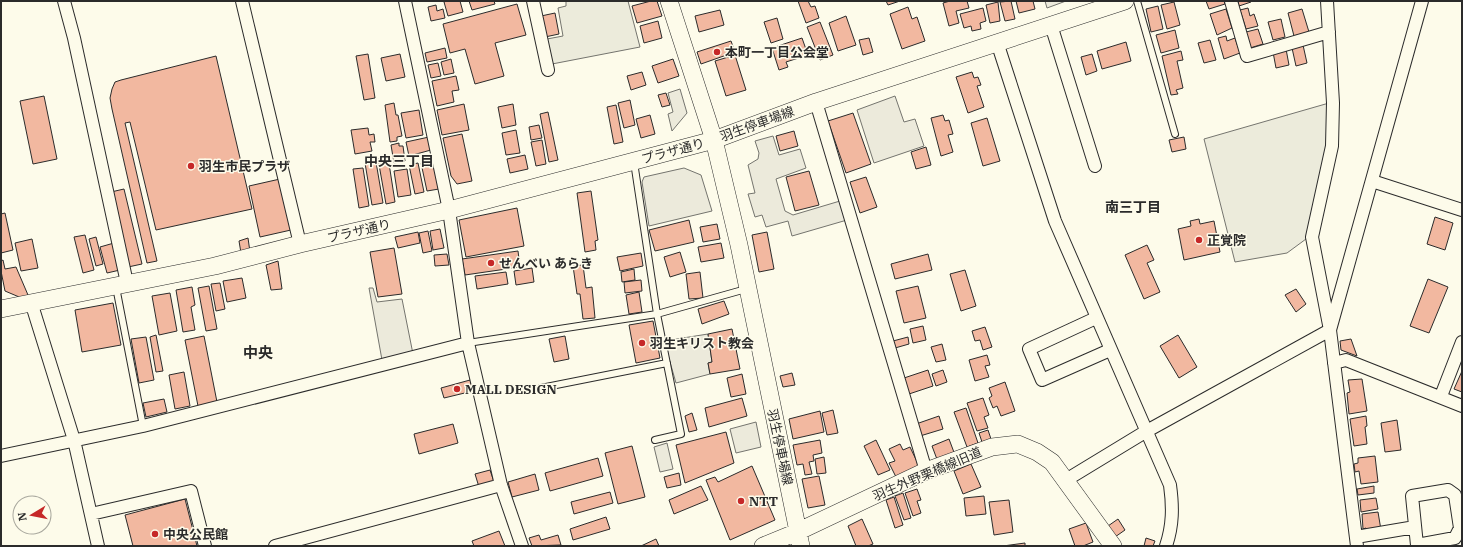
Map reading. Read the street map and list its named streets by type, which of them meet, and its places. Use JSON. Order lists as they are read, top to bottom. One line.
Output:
{"streets":{"street":["羽生停車場線","プラザ通り","羽生外野栗橋線旧道"]},"crossings":[["羽生停車場線","プラザ通り"],["羽生停車場線","羽生外野栗橋線旧道"]],"districts":["中央三丁目","南三丁目","中央"],"places":["本町一丁目公会堂","羽生市民プラザ","正覚院","せんべい あらき","羽生キリスト教会","MALL DESIGN","NTT","中央公民館"],"north":"left"}
